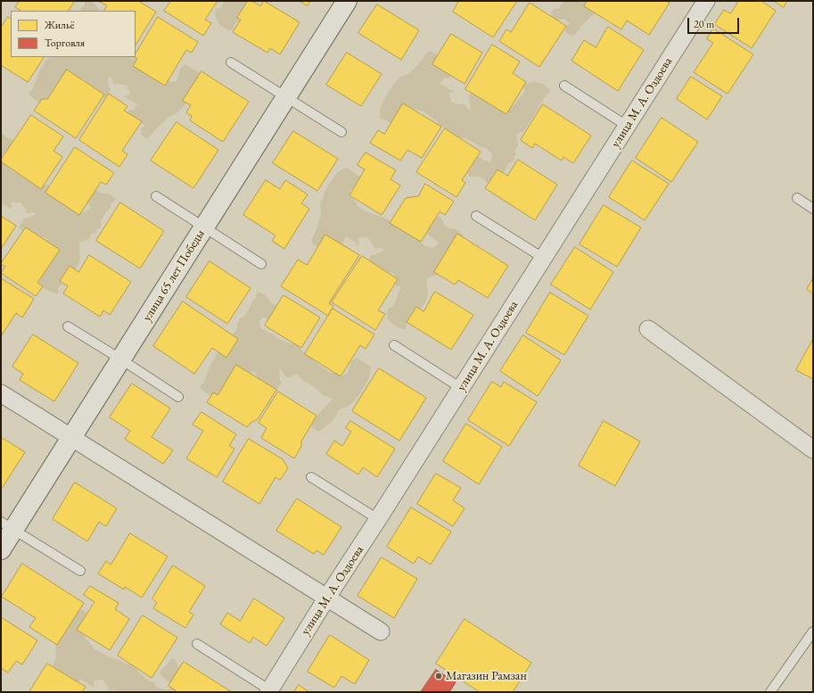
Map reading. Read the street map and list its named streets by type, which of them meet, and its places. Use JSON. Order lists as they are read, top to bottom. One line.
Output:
{"streets":{"street":["улица М. А. Оздоева","улица 65 лет Победы"]},"places":["Магазин Рамзан"],"legend":["Жильё","Торговля"],"scale_bar":"20 m"}
